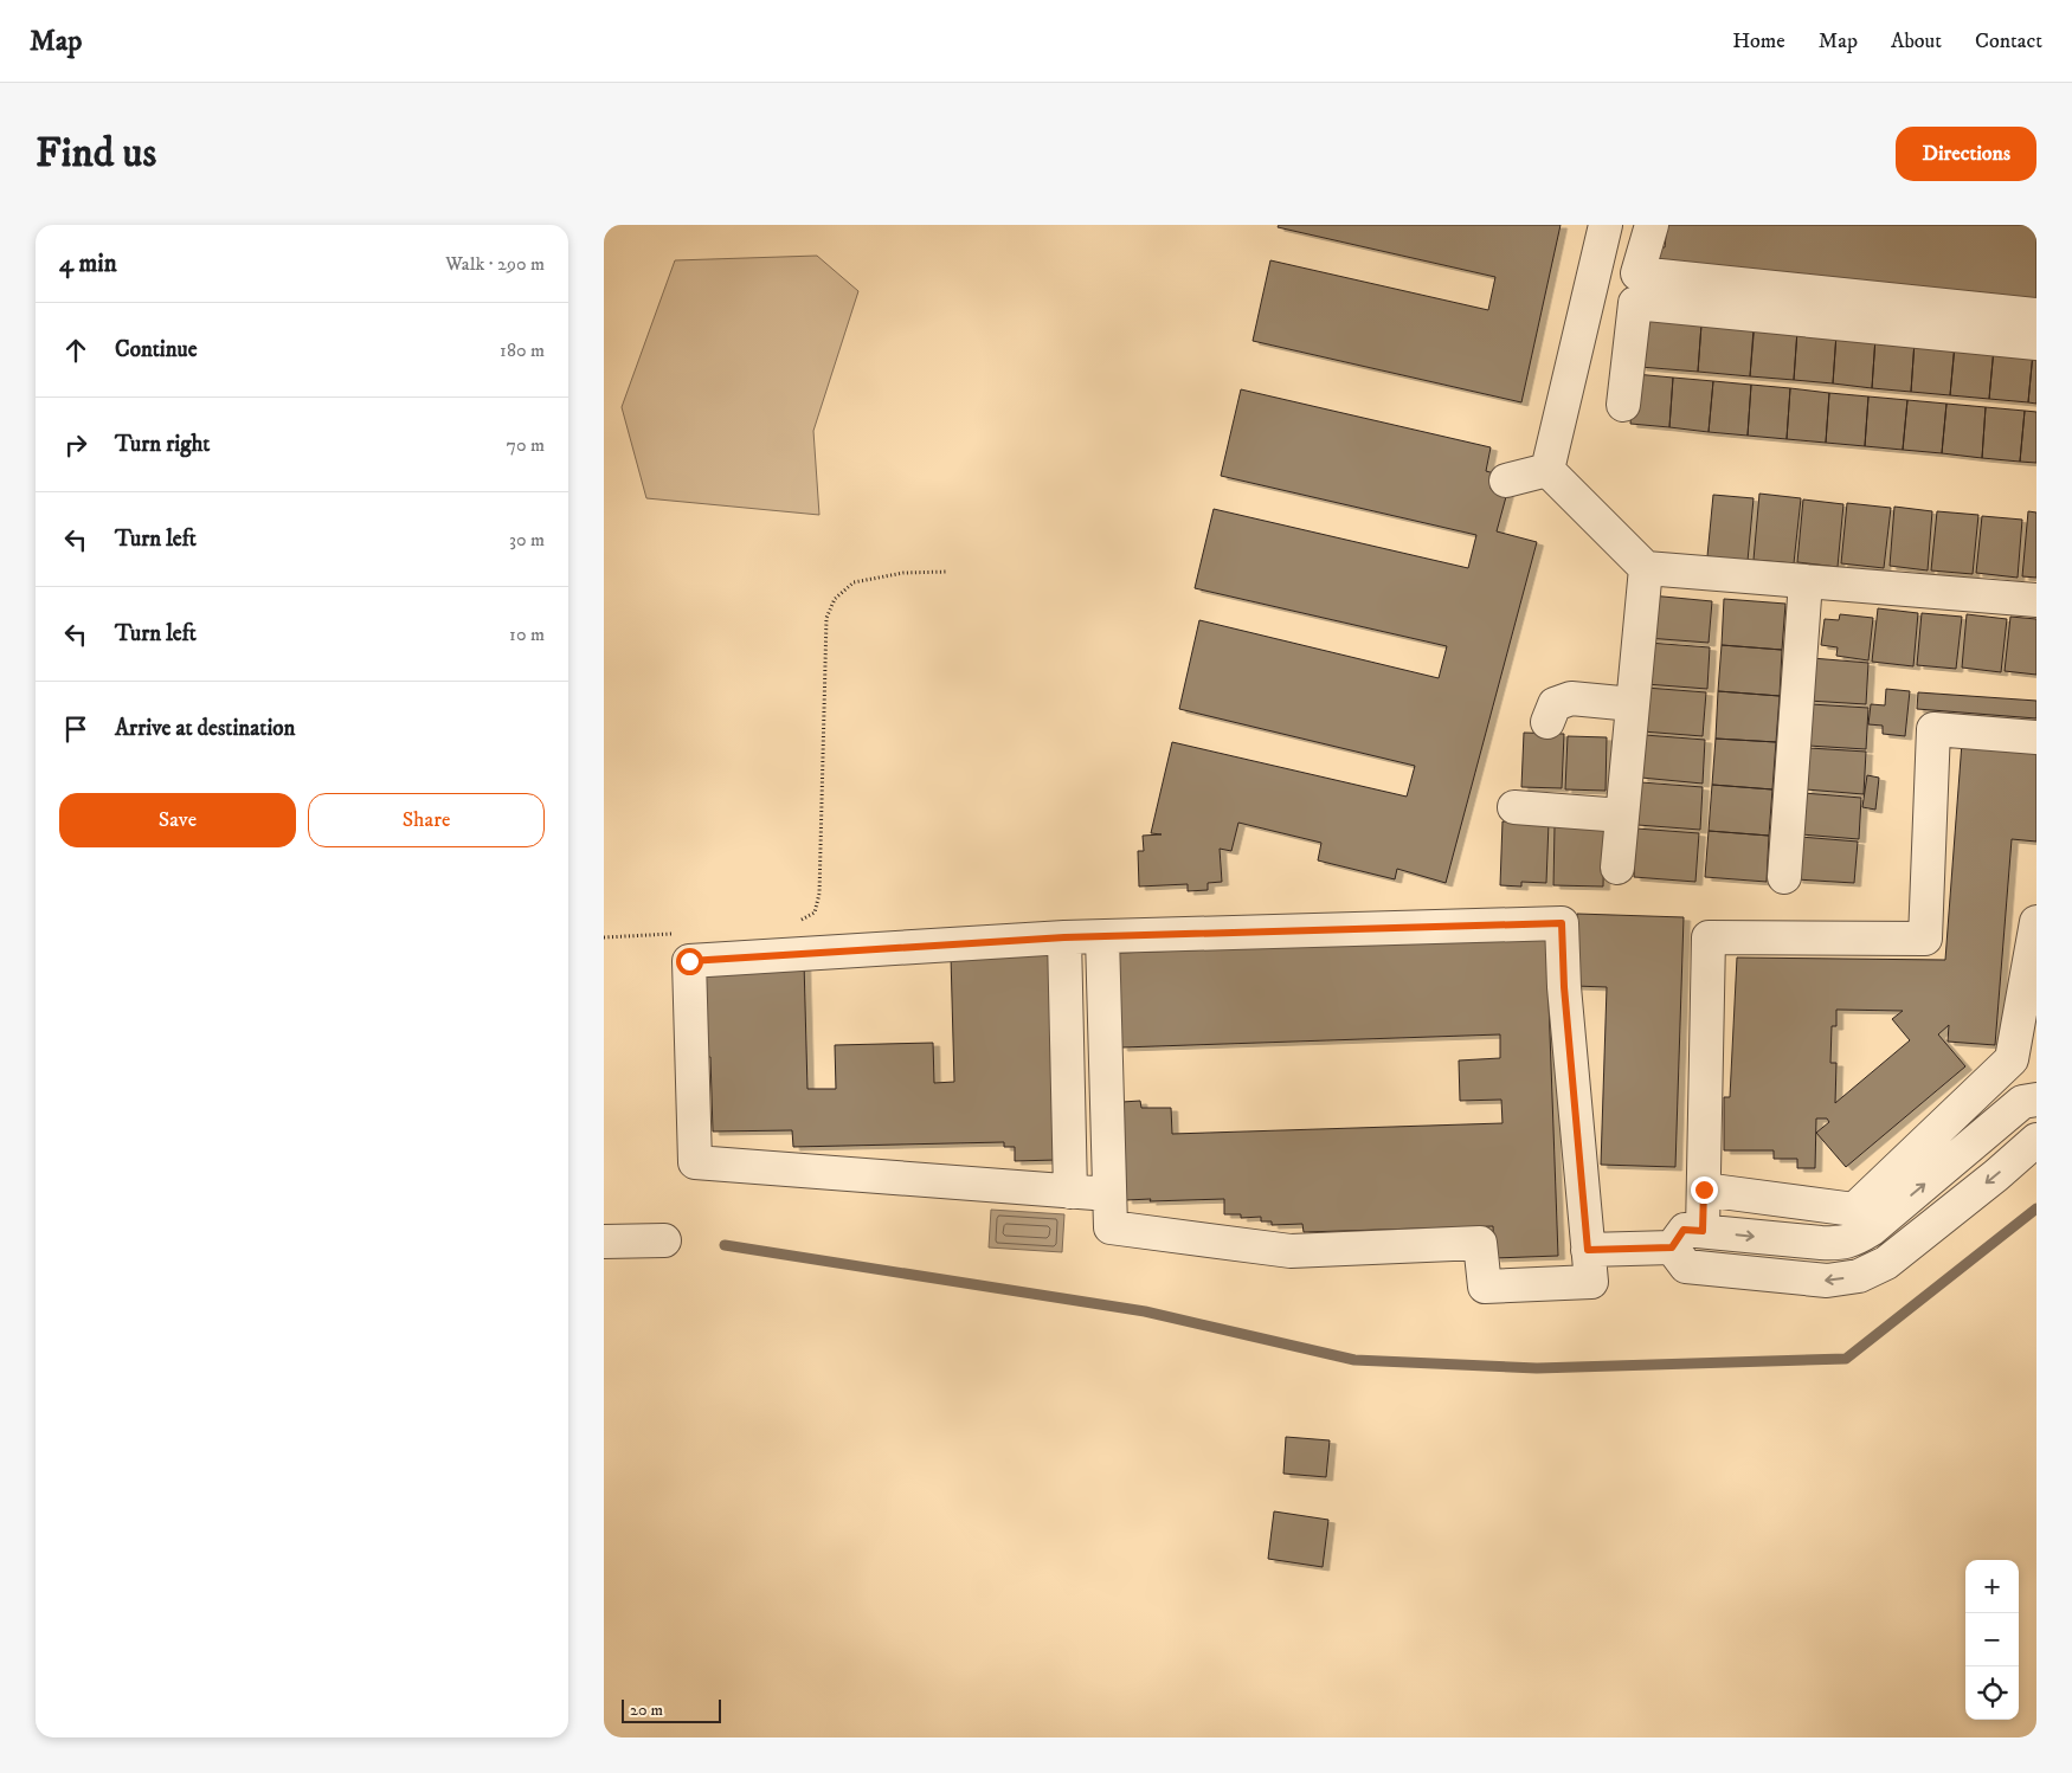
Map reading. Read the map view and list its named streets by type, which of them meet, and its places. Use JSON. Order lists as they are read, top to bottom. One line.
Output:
{"scale_bar":"20 m","page":{"header":"Map","nav":["Home","Map","About","Contact"],"buttons":["Directions",["Save","Share"]],"title":"Find us","heading":["4 min","Walk · 290 m"],"list":[["Continue","180 m"],["Turn right","70 m"],["Turn left","30 m"],["Turn left","10 m"],"Arrive at destination"],"map_buttons":["+","−"],"scale":"20 m"}}
